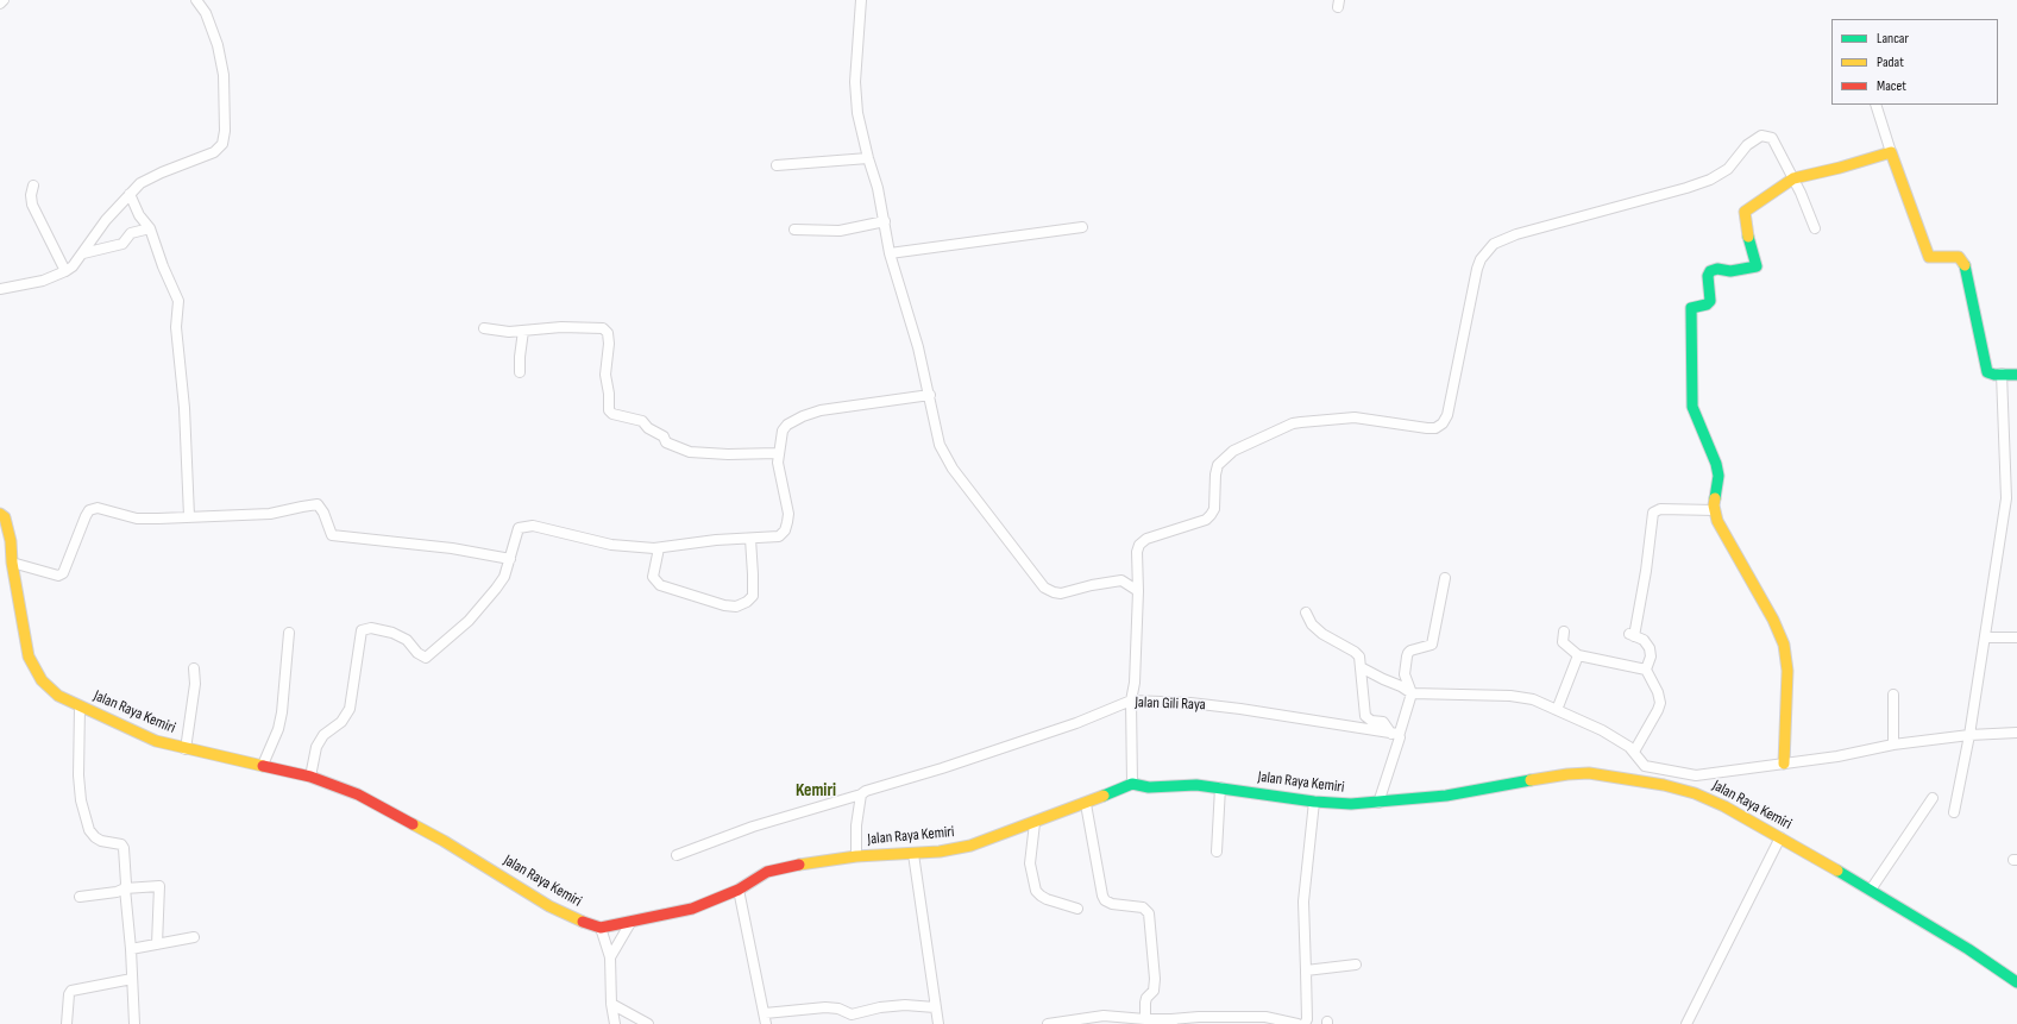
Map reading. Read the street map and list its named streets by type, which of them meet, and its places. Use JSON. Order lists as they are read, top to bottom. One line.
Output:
{"streets":{"street":["Jalan Gili Raya","Jalan Raya Kemiri"]},"districts":["Kemiri"],"legend":["Lancar","Padat","Macet"]}
